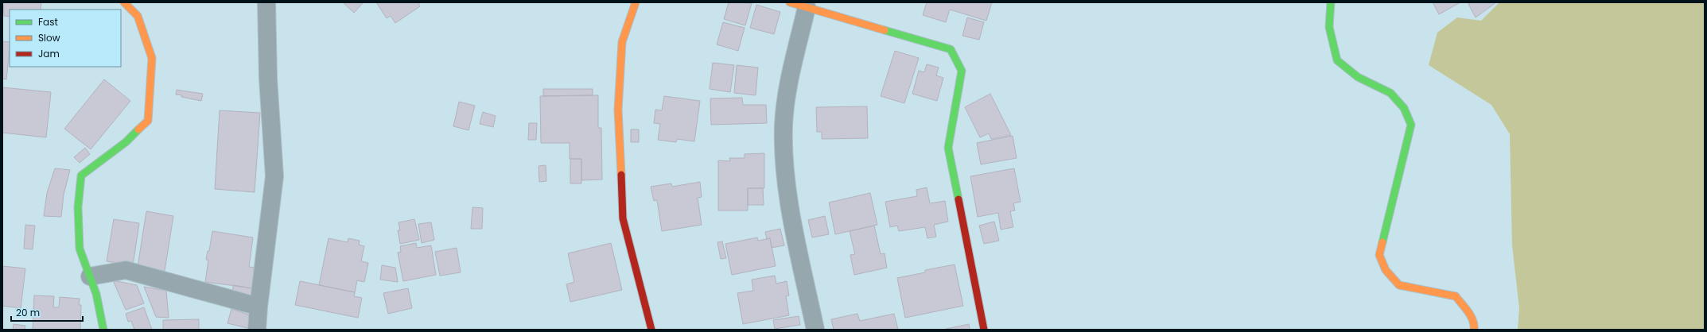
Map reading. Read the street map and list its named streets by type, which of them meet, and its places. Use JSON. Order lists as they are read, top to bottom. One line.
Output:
{"legend":["Fast","Slow","Jam"],"scale_bar":"20 m"}
